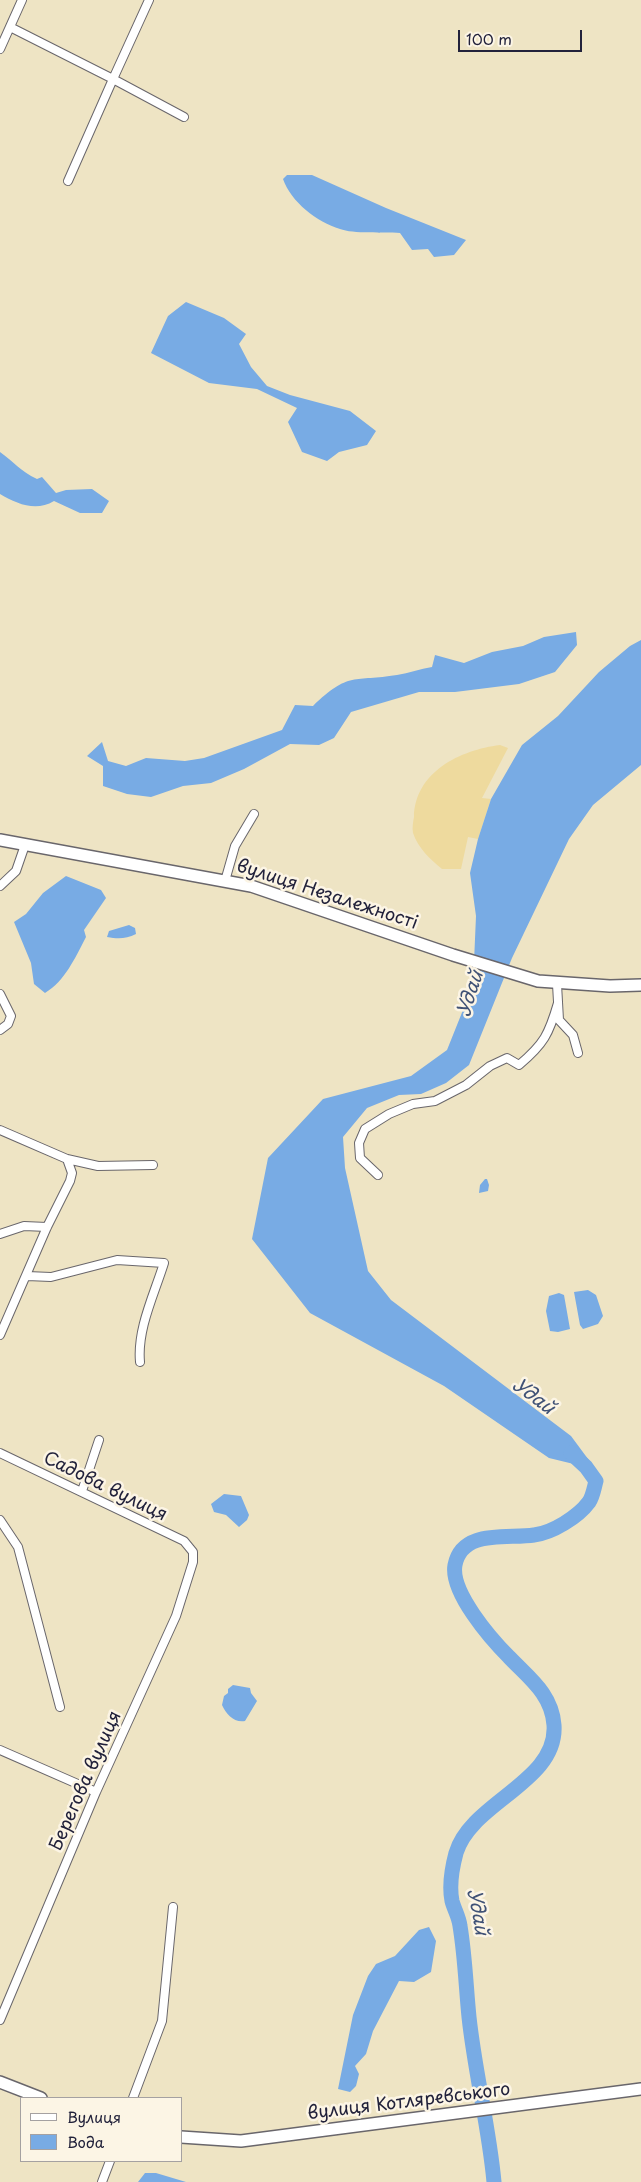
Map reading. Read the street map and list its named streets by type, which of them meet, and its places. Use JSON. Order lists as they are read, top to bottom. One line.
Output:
{"streets":{"main road":["вулиця Незалежності","вулиця Котляревського"],"street":["Садова вулиця","Берегова вулиця"]},"crossings":[["Садова вулиця","Берегова вулиця"]],"water":["Удай"],"legend":["Вулиця","Вода"],"scale_bar":"100 m"}
